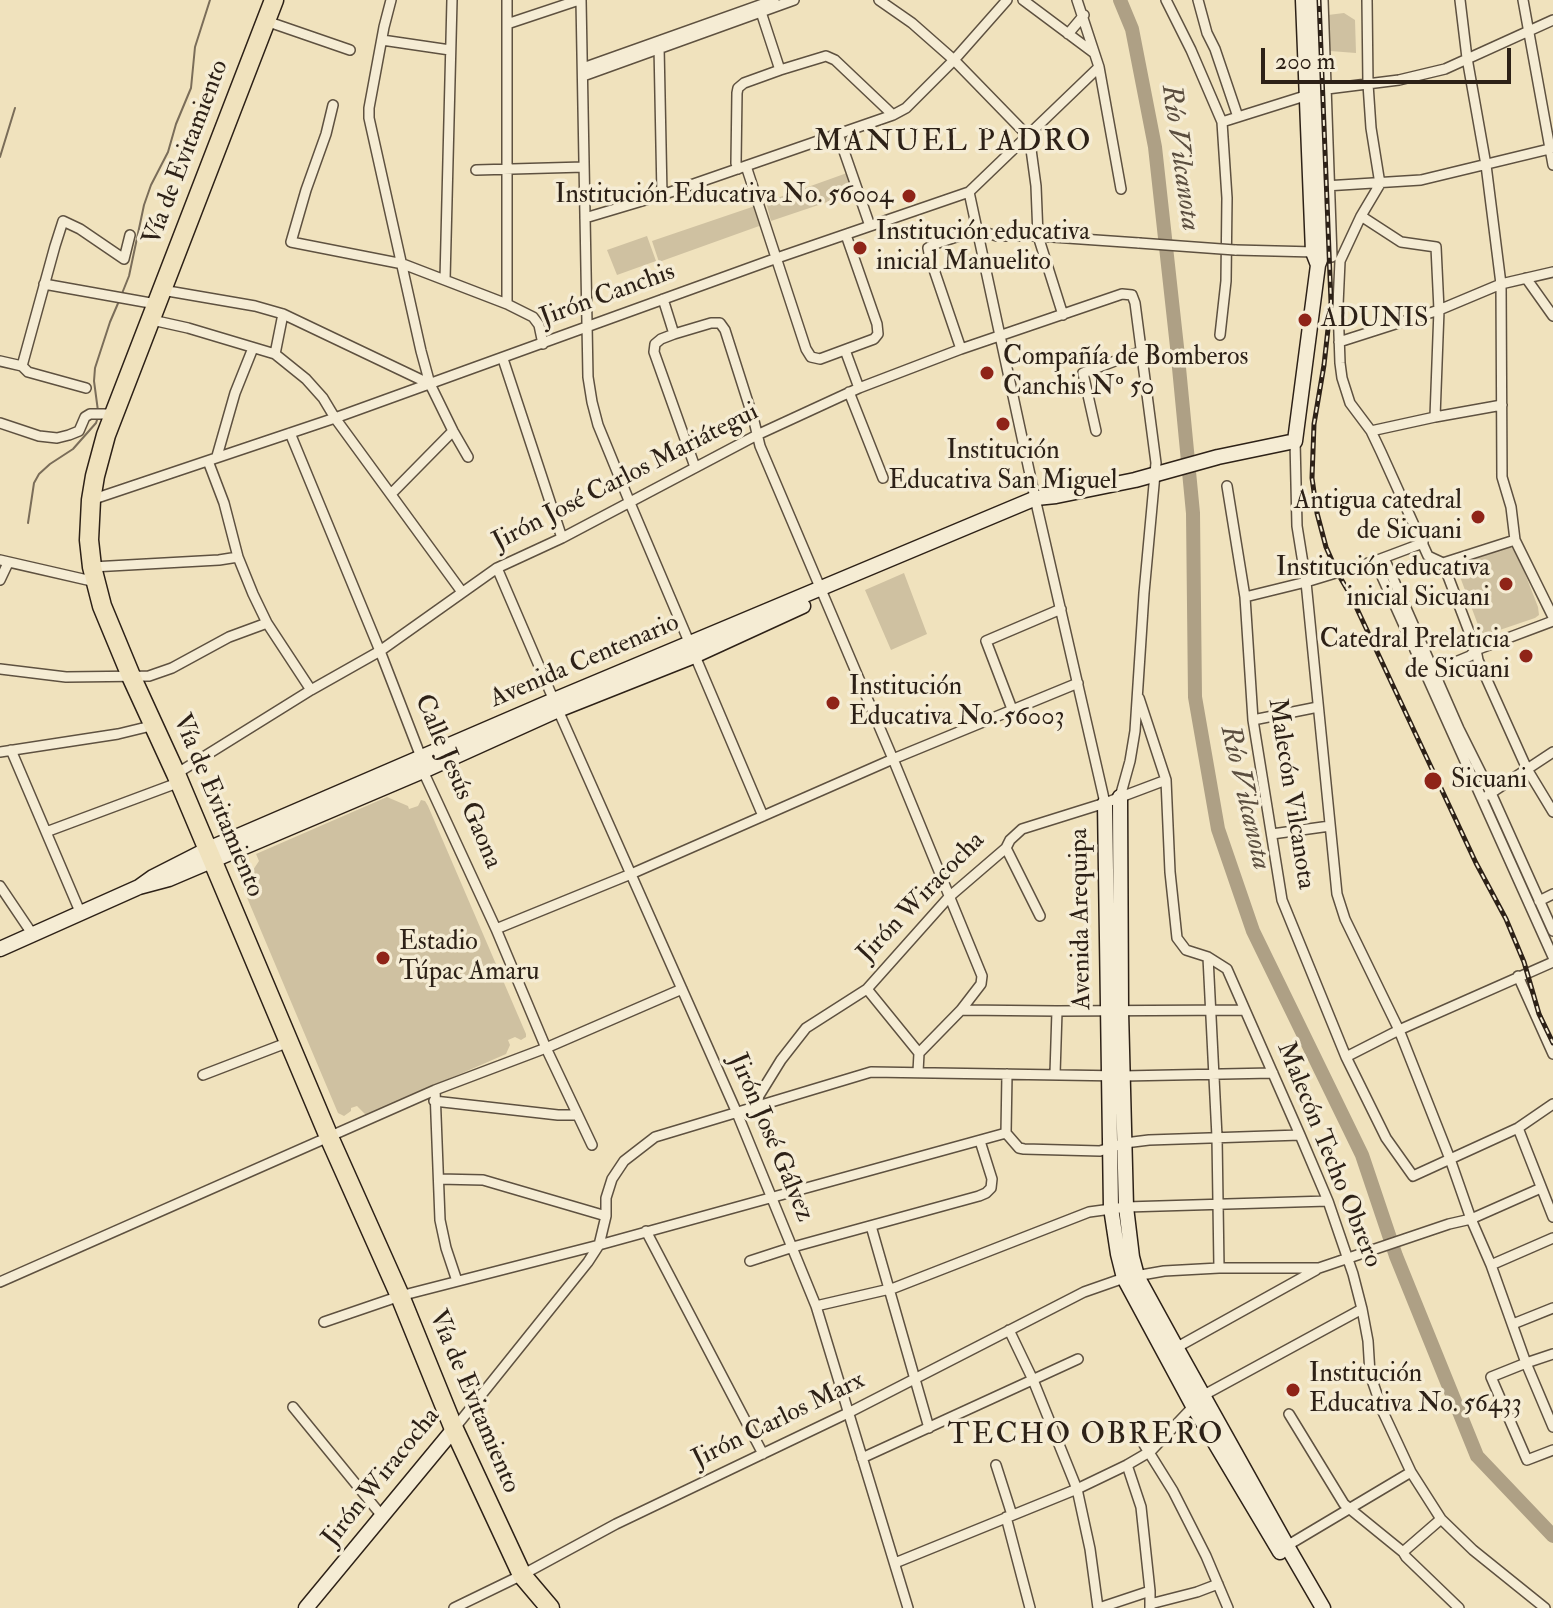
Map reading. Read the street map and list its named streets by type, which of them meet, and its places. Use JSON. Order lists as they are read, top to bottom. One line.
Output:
{"streets":{"highway":["Vía de Evitamiento"],"street":["Jirón Canchis","Jirón José Carlos Mariátegui","Calle Jesús Gaona","Malecón Vilcanota","Jirón Wiracocha","Avenida Arequipa","Jirón José Gálvez","Malecón Techo Obrero","Jirón Carlos Marx"]},"crossings":[["Vía de Evitamiento","Jirón Canchis"],["Vía de Evitamiento","Jirón José Carlos Mariátegui"],["Vía de Evitamiento","Jirón Wiracocha"],["Vía de Evitamiento","Jirón Carlos Marx"],["Jirón Canchis","Calle Jesús Gaona"],["Jirón Canchis","Avenida Arequipa"],["Jirón José Carlos Mariátegui","Calle Jesús Gaona"],["Jirón José Carlos Mariátegui","Avenida Arequipa"],["Jirón José Carlos Mariátegui","Jirón José Gálvez"],["Jirón Wiracocha","Avenida Arequipa"],["Jirón Wiracocha","Jirón José Gálvez"],["Jirón Wiracocha","Malecón Techo Obrero"],["Avenida Arequipa","Jirón Carlos Marx"],["Jirón José Gálvez","Jirón Carlos Marx"]],"districts":["MANUEL PADRO","TECHO OBRERO"],"water":["Río Vilcanota"],"places":["Institución Educativa No. 56004","Institución educativa inicial Manuelito","ADUNIS","Compañía de Bomberos Canchis Nº 50","Institución Educativa San Miguel","Antigua catedral de Sicuani","Institución educativa inicial Sicuani","Catedral Prelaticia de Sicuani","Institución Educativa No. 56003","Sicuani","Estadio Túpac Amaru","Institución Educativa No. 56433"],"scale_bar":"200 m"}
